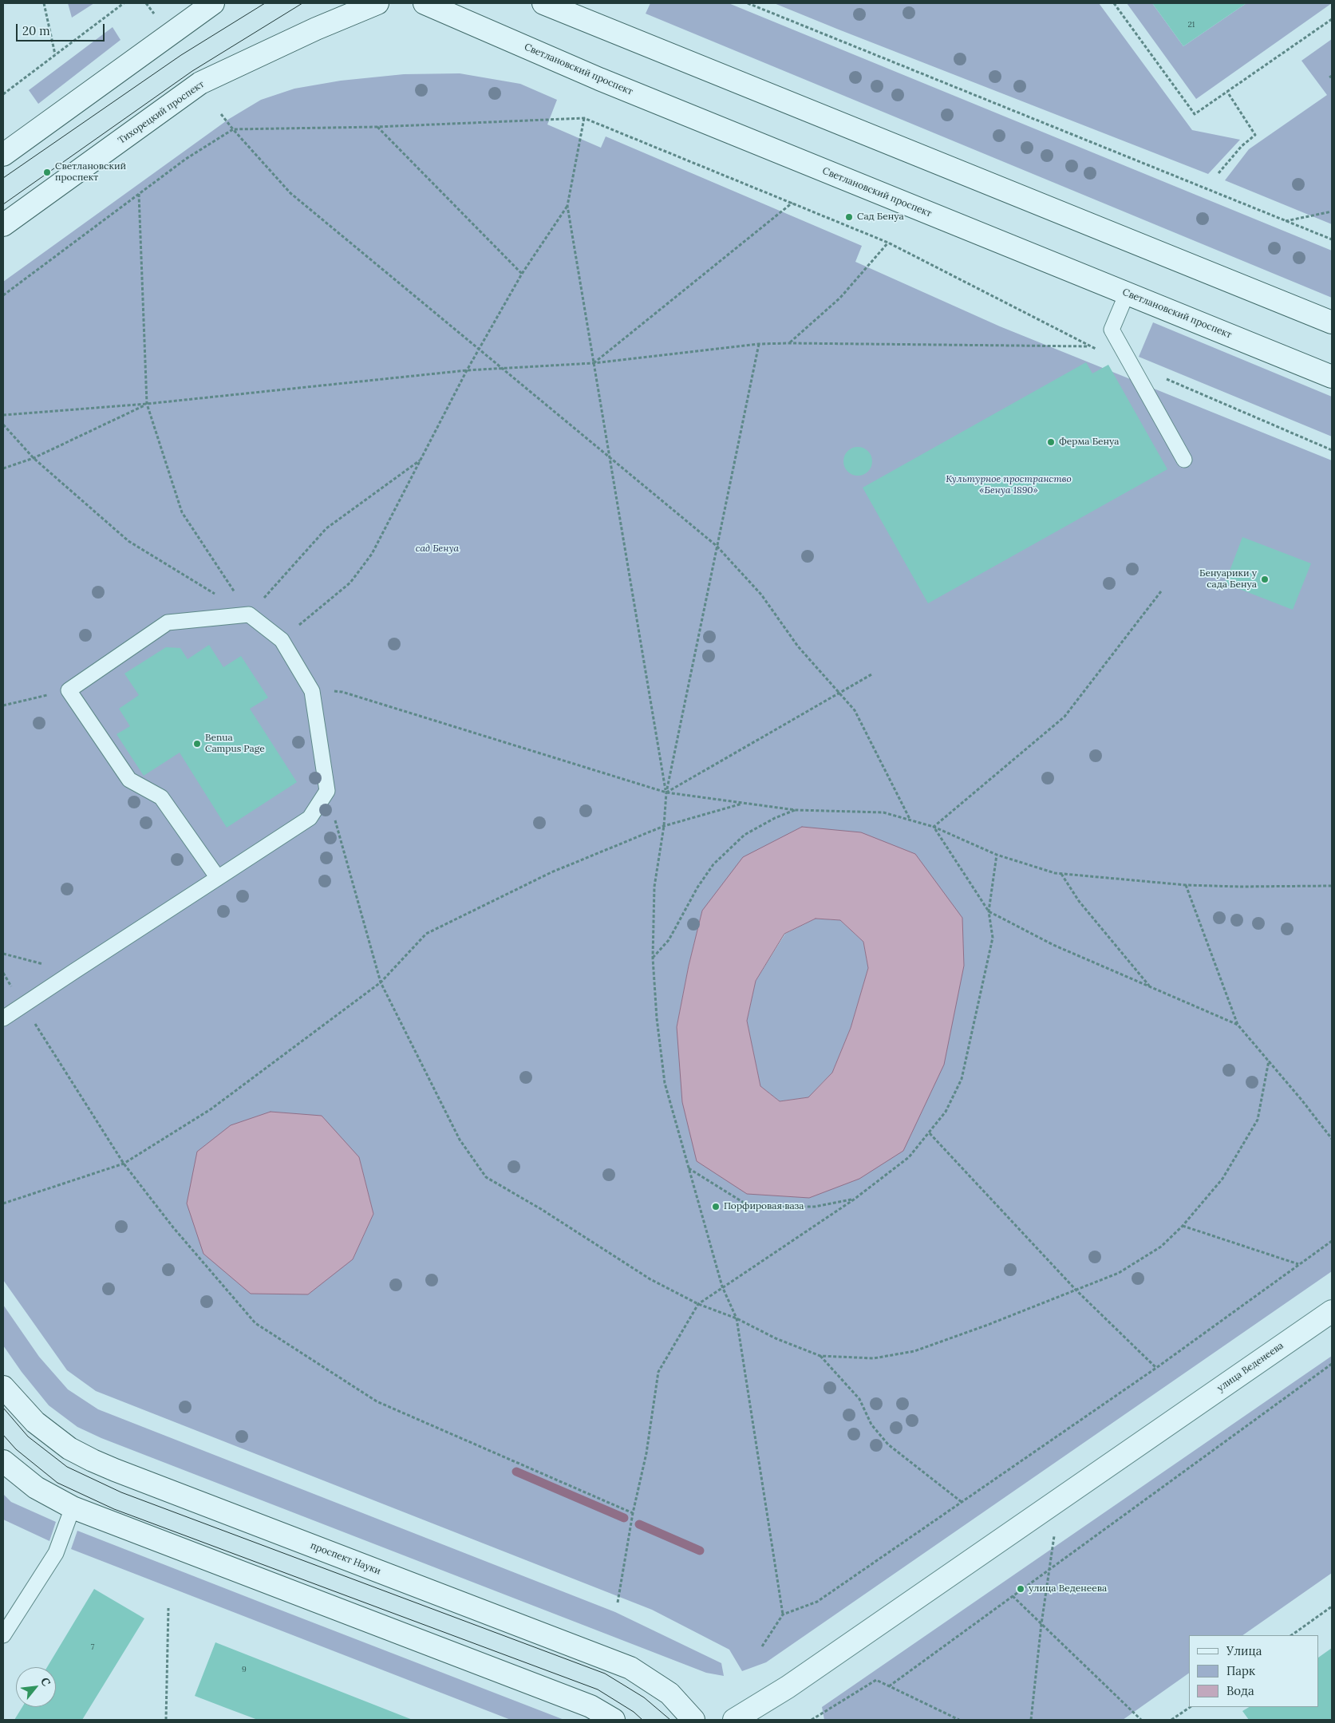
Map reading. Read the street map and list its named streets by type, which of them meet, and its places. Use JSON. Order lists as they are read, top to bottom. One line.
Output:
{"streets":{"main road":["Светлановский проспект","Тихорецкий проспект","улица Веденеева","проспект Науки"]},"parks":["Культурное пространство «Бенуа 1890»","сад Бенуа"],"places":["Светлановский проспект","Сад Бенуа","Ферма Бенуа","Бенуарики у сада Бенуа","Benua Campus Page","Порфировая ваза","улица Веденеева"],"house_numbers":["21","7","9"],"legend":["Улица","Парк","Вода"],"scale_bar":"20 m","north":"top right"}
